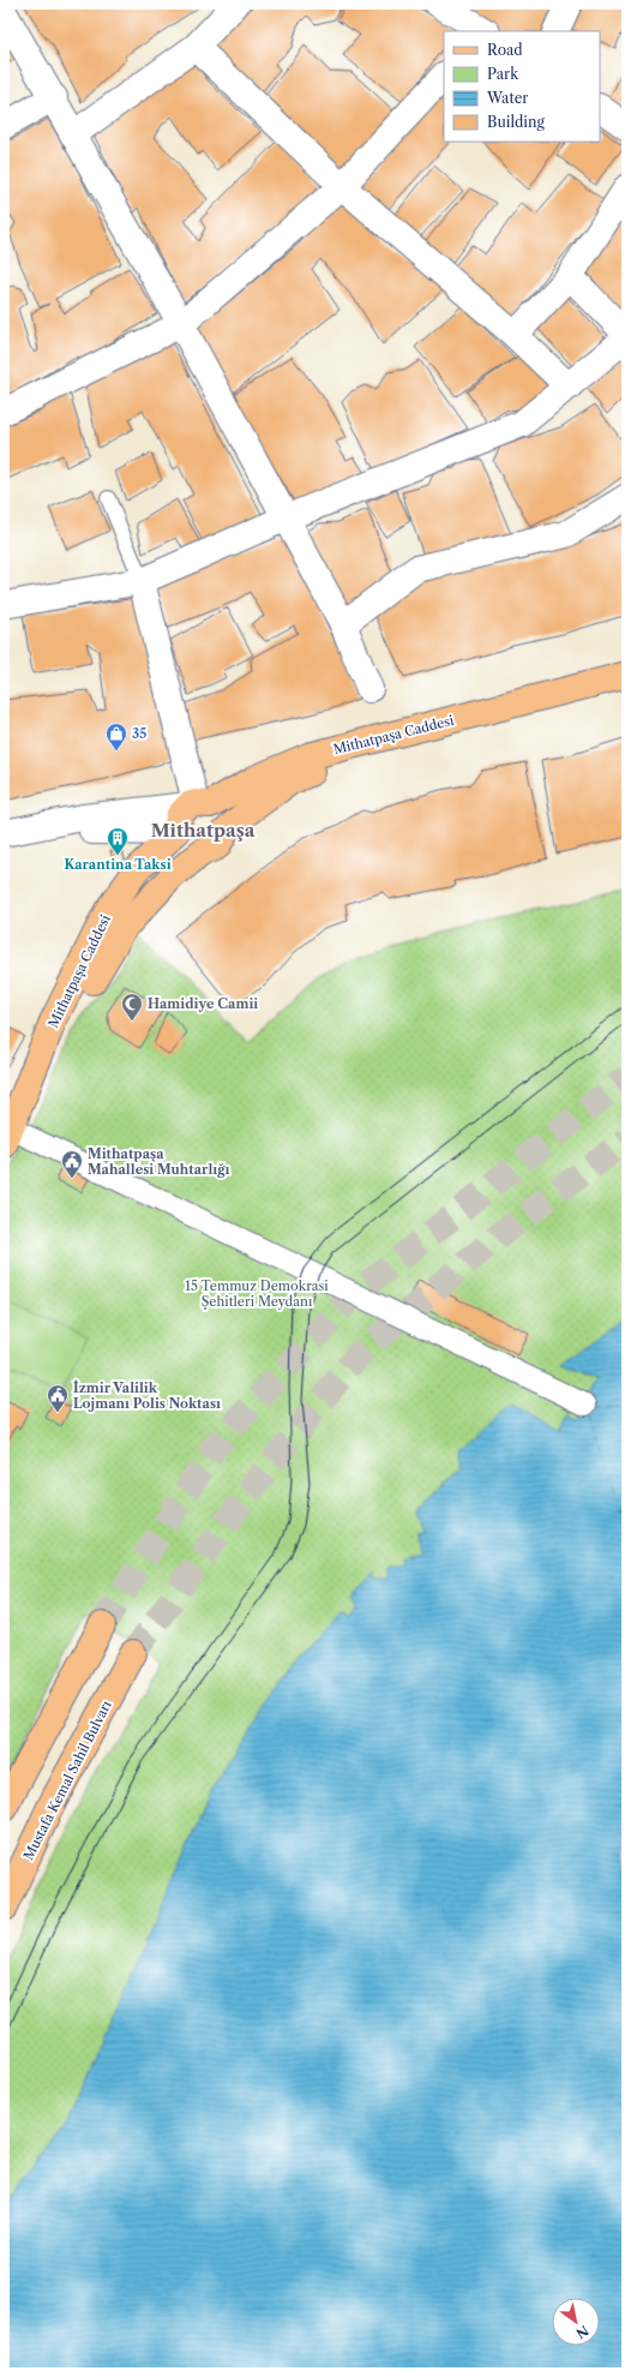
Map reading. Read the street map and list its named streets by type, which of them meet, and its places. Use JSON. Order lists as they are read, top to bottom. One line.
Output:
{"streets":{"main road":["Mithatpaşa Caddesi","Mustafa Kemal Sahil Bulvarı"]},"districts":["Mithatpaşa"],"parks":["15 Temmuz Demokrasi Şehitleri Meydanı"],"places":{"shop":["35"],"building":["Karantina Taksi"],"mosque":["Hamidiye Camii"],"public building":["Mithatpaşa Mahallesi Muhtarlığı","İzmir Valilik Lojmanı Polis Noktası"]},"legend":["Road","Park","Water","Building"],"north":"bottom right"}
